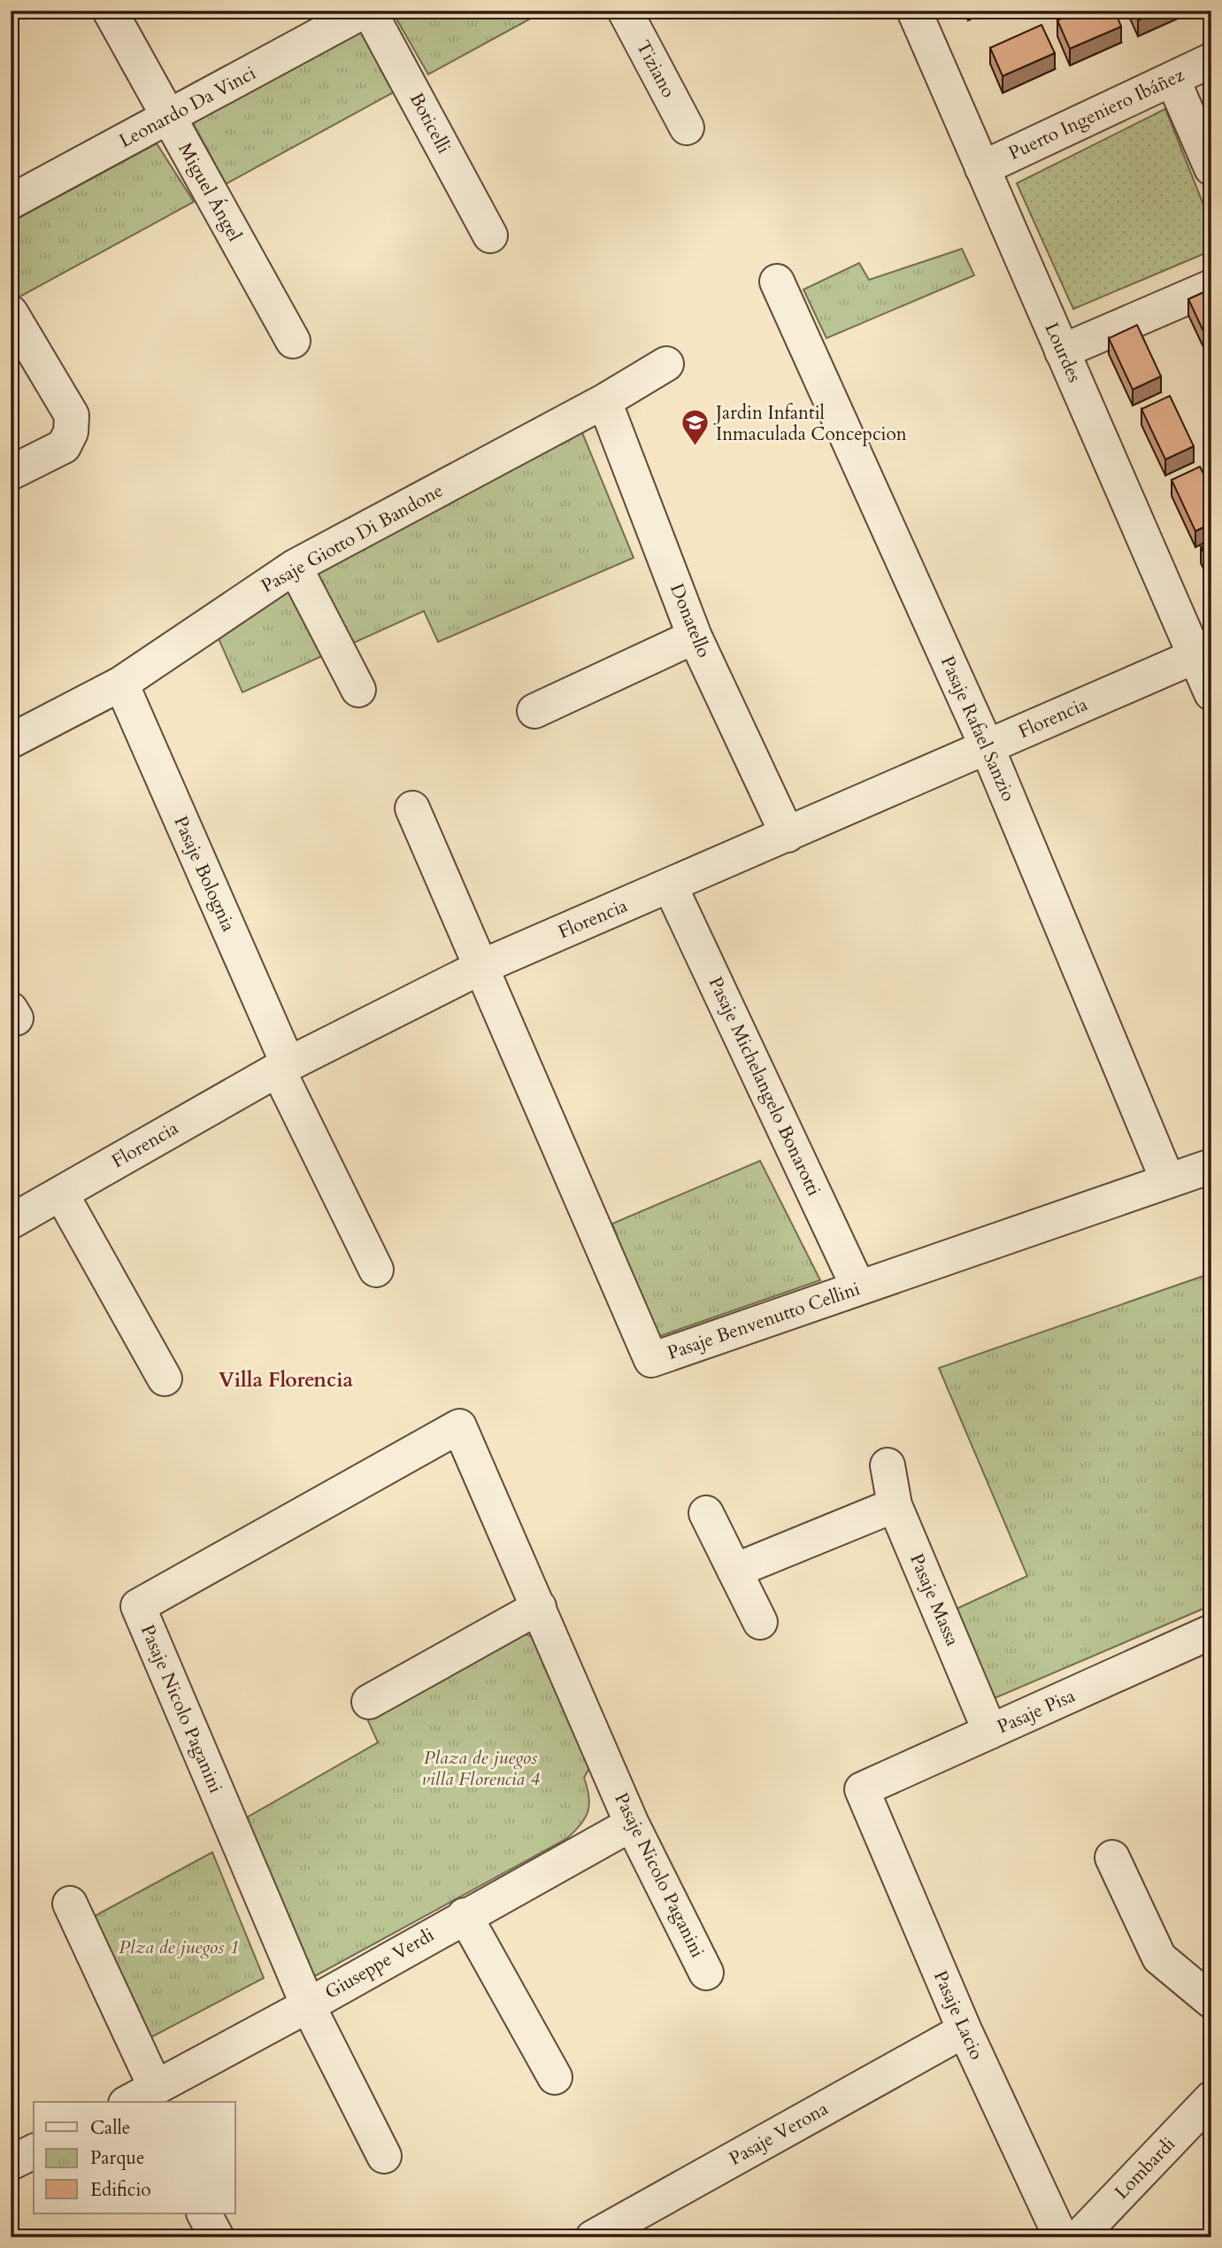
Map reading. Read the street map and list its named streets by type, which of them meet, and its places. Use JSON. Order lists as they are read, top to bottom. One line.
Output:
{"streets":{"street":["Tiziano","Leonardo Da Vinci","Puerto Ingeniero Ibáñez","Boticelli","Miguel Ángel","Lourdes","Pasaje Giotto Di Bandone","Donatello","Florencia","Pasaje Rafael Sanzio","Pasaje Bolognia","Pasaje Michelangelo Bonarotti","Pasaje Benvenutto Cellini","Pasaje Massa","Pasaje Nicolo Paganini","Pasaje Pisa","Giuseppe Verdi","Pasaje Lacio","Pasaje Verona","Lombardi"]},"crossings":[["Leonardo Da Vinci","Boticelli"],["Leonardo Da Vinci","Miguel Ángel"],["Puerto Ingeniero Ibáñez","Lourdes"],["Lourdes","Florencia"],["Pasaje Giotto Di Bandone","Donatello"],["Pasaje Giotto Di Bandone","Pasaje Bolognia"],["Donatello","Florencia"],["Florencia","Pasaje Rafael Sanzio"],["Florencia","Pasaje Bolognia"],["Florencia","Pasaje Michelangelo Bonarotti"],["Florencia","Pasaje Benvenutto Cellini"],["Pasaje Rafael Sanzio","Pasaje Benvenutto Cellini"],["Pasaje Michelangelo Bonarotti","Pasaje Benvenutto Cellini"],["Pasaje Massa","Pasaje Pisa"],["Pasaje Nicolo Paganini","Giuseppe Verdi"],["Pasaje Pisa","Pasaje Lacio"],["Pasaje Lacio","Pasaje Verona"]],"districts":["Villa Florencia"],"parks":["Plaza de juegos villa Florencia 4","Plza de juegos 1"],"places":{"school or university":["Jardin Infantil Inmaculada Concepcion"]},"legend":["Calle","Parque","Edificio"]}
